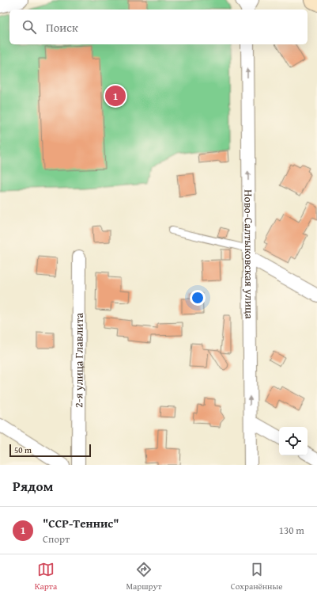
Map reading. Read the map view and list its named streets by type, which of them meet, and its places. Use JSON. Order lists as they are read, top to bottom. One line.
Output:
{"streets":{"street":["Ново-Салтыковская улица","2-я улица Главлита"]},"one_way":["Ново-Салтыковская улица"],"scale_bar":"50 m","page":{"search":"Поиск","pins":"1","scale":"50 m","heading":"Рядом","list":[{"mark":"1","name":"\"ССР-Теннис\"","note":"Спорт","value":"130 m"}],"nav":["Карта","Маршрут","Сохранённые"]}}
